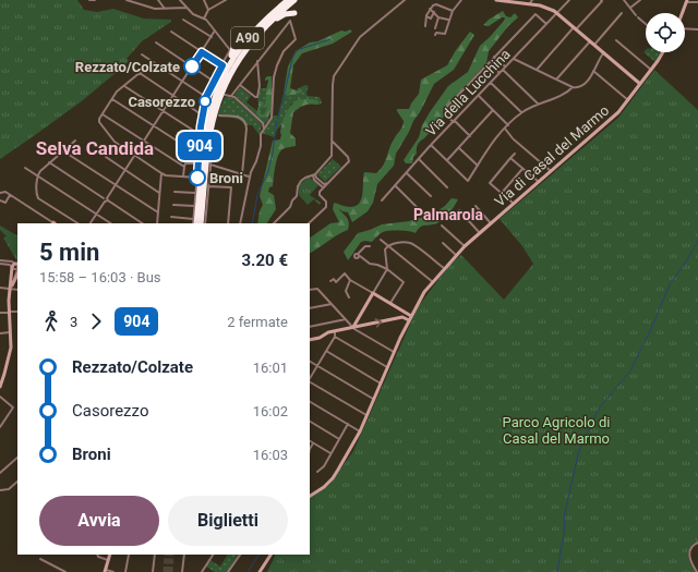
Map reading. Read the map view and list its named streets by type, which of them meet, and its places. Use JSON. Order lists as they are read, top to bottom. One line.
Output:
{"streets":{"highway":["A90"],"main road":["Via di Casal del Marmo"],"street":["Via della Lucchina"]},"districts":["Selva Candida","Palmarola"],"parks":["Parco Agricolo di Casal del Marmo"],"places":["Rezzato/Colzate","Casorezzo","Broni"],"lines":["bus line 904"],"page":{"on_map":"904","heading":["5 min","15:58 – 16:03 · Bus","3.20 €"],"legs":["3","904","2 fermate"],"list":[{"name":"Rezzato/Colzate","value":"16:01"},{"name":"Casorezzo","value":"16:02"},{"name":"Broni","value":"16:03"}],"buttons":["Avvia","Biglietti"]}}
